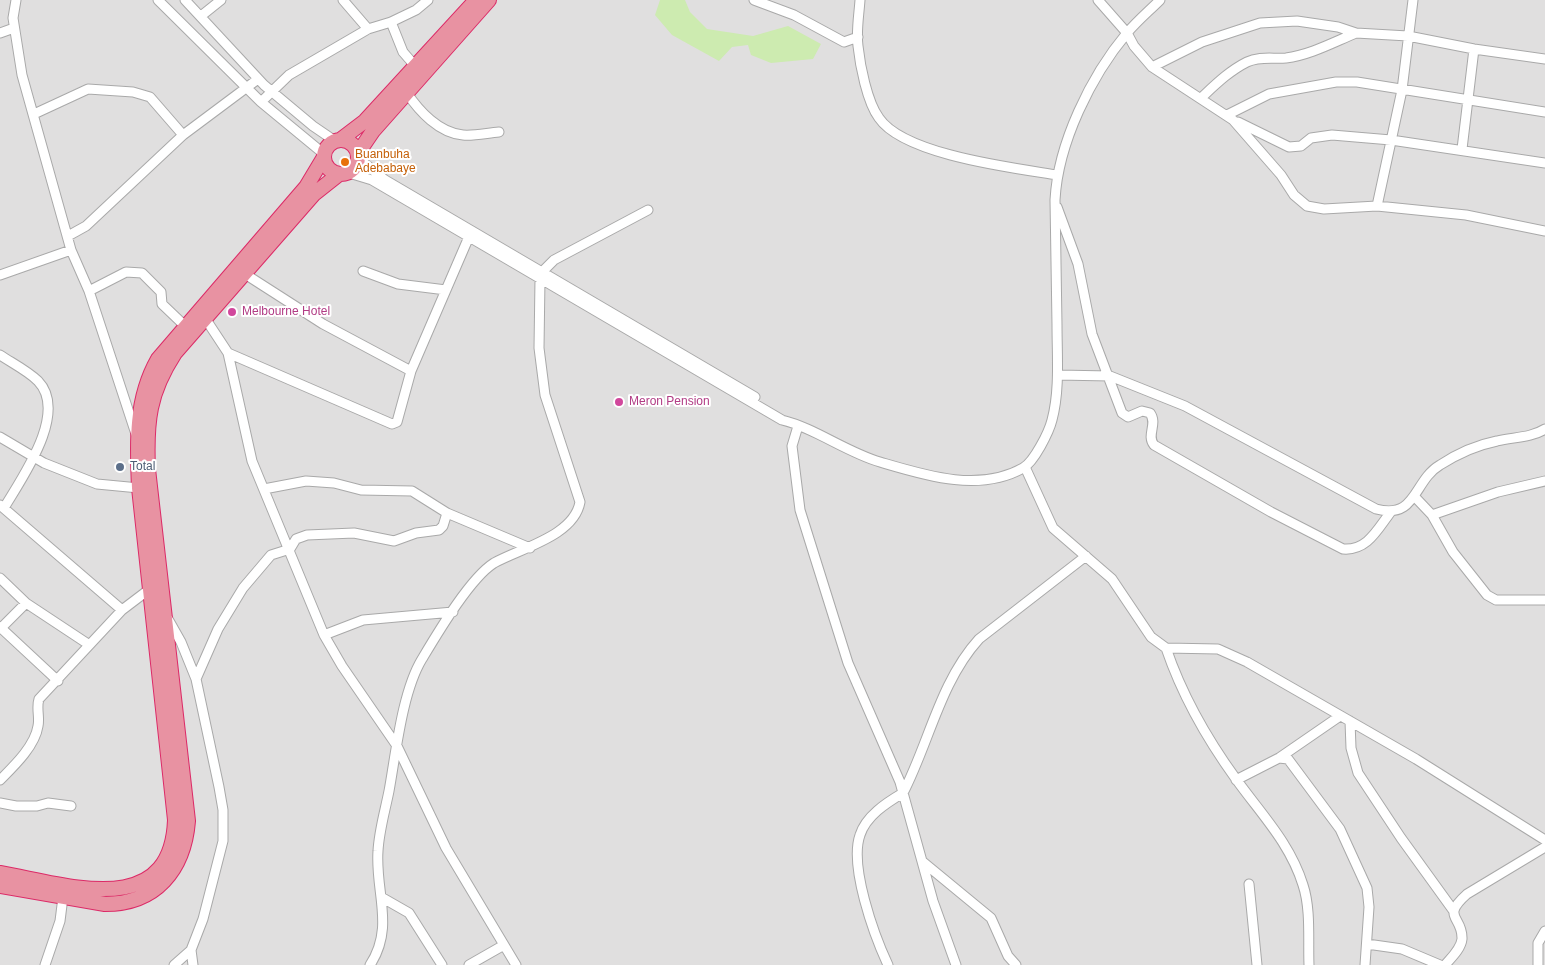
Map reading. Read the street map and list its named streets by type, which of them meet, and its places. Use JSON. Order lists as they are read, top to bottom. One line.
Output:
{"places":["Buanbuha Adebabaye","Melbourne Hotel","Meron Pension","Total"]}
